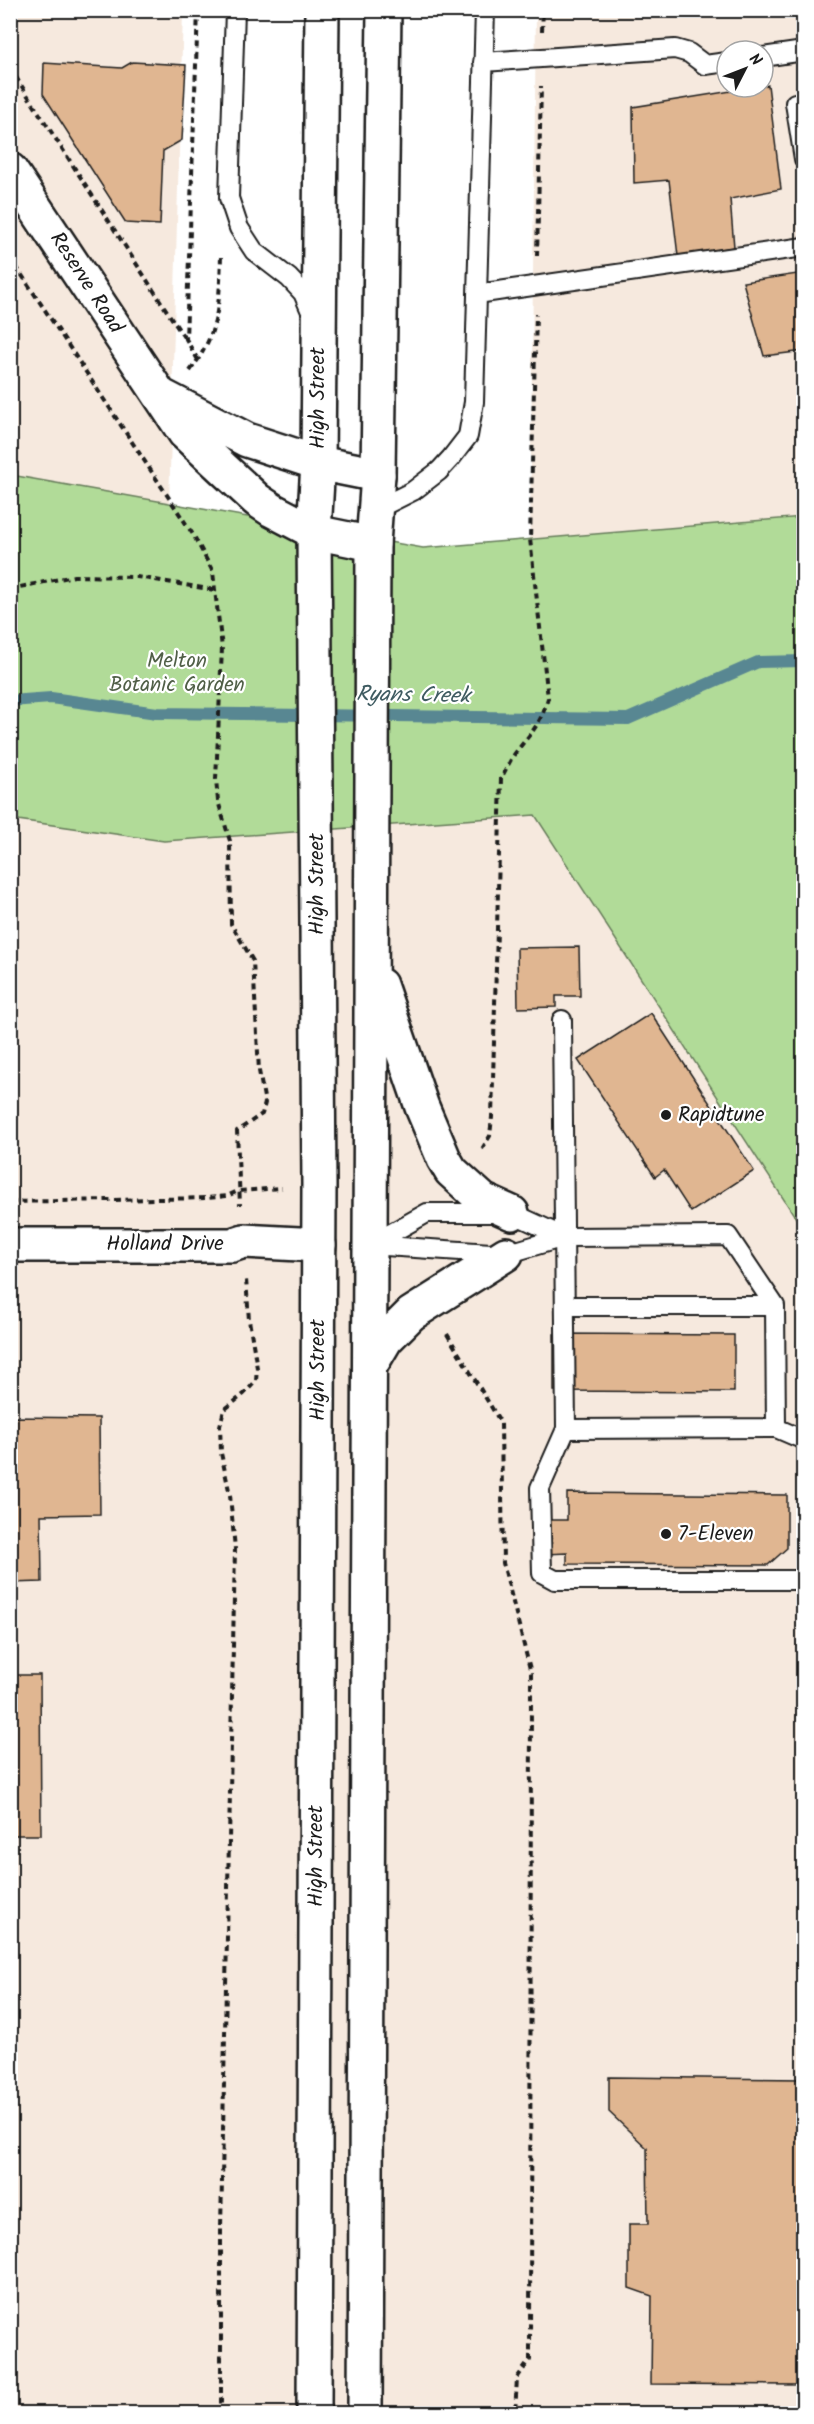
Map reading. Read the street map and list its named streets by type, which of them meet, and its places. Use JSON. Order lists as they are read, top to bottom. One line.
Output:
{"streets":{"main road":["Reserve Road","High Street","Holland Drive"]},"crossings":[["Reserve Road","High Street"],["High Street","Holland Drive"]],"water":["Ryans Creek"],"parks":["Melton Botanic Garden"],"places":["Rapidtune","7-Eleven"],"north":"top right"}
